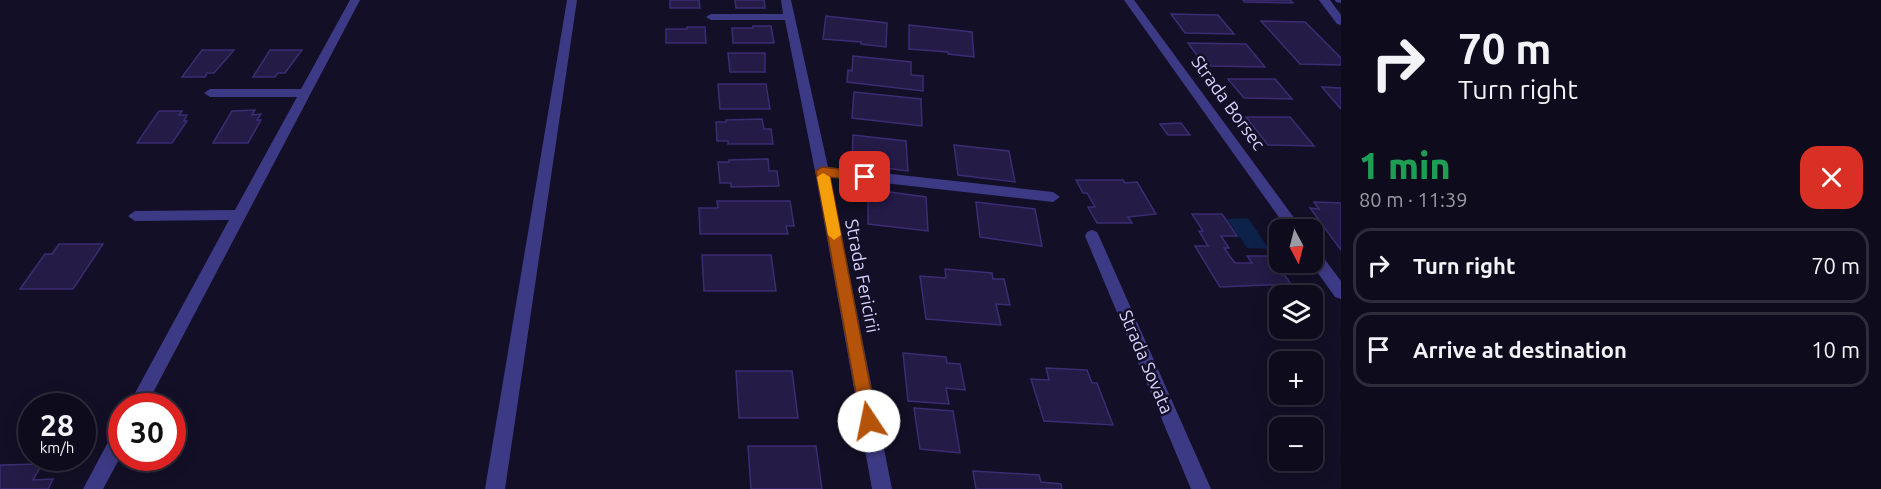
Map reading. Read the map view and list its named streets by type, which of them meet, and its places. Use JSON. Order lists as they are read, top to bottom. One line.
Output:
{"streets":{"street":["Strada Borsec","Strada Fericirii","Strada Sovata"]},"north":"bottom","page":{"turn":["70 m","Turn right"],"heading":["1 min","80 m · 11:39"],"map_buttons":["+","−"],"list":[{"name":"Turn right","value":"70 m"},{"name":"Arrive at destination","value":"10 m"}],"speed":"28 km/h","limit":"30"}}
